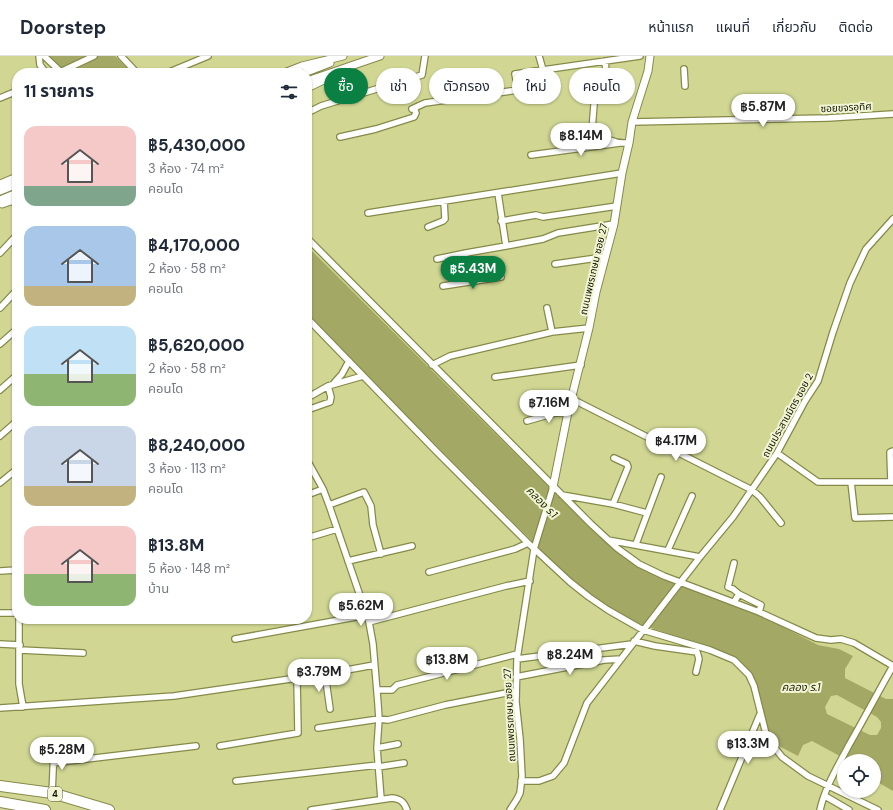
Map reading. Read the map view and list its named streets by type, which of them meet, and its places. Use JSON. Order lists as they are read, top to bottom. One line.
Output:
{"streets":{"highway":["4"],"street":["ซอยขจรอุทิศ","ถนนเพชรเกษม ซอย 27","ถนนประสานมิตร ซอย 2"]},"crossings":[["ซอยขจรอุทิศ","ถนนเพชรเกษม ซอย 27"],["ถนนเพชรเกษม ซอย 27","ถนนประสานมิตร ซอย 2"]],"water":["คลอง ร.1"],"page":{"header":"Doorstep","nav":["หน้าแรก","แผนที่","เกี่ยวกับ","ติดต่อ"],"chip":["ซื้อ","เช่า","ตัวกรอง","ใหม่","คอนโด"],"heading":"11 รายการ","price":["฿5.87M","฿8.14M","฿5.43M","฿7.16M","฿4.17M","฿5.62M","฿8.24M","฿13.8M","฿3.79M","฿13.3M","฿5.28M"],"list":[{"name":"฿5,430,000","note":"3 ห้อง · 74 m² · คอนโด"},{"name":"฿4,170,000","note":"2 ห้อง · 58 m² · คอนโด"},{"name":"฿5,620,000","note":"2 ห้อง · 58 m² · คอนโด"},{"name":"฿8,240,000","note":"3 ห้อง · 113 m² · คอนโด"},{"name":"฿13.8M","note":"5 ห้อง · 148 m² · บ้าน"}]}}
